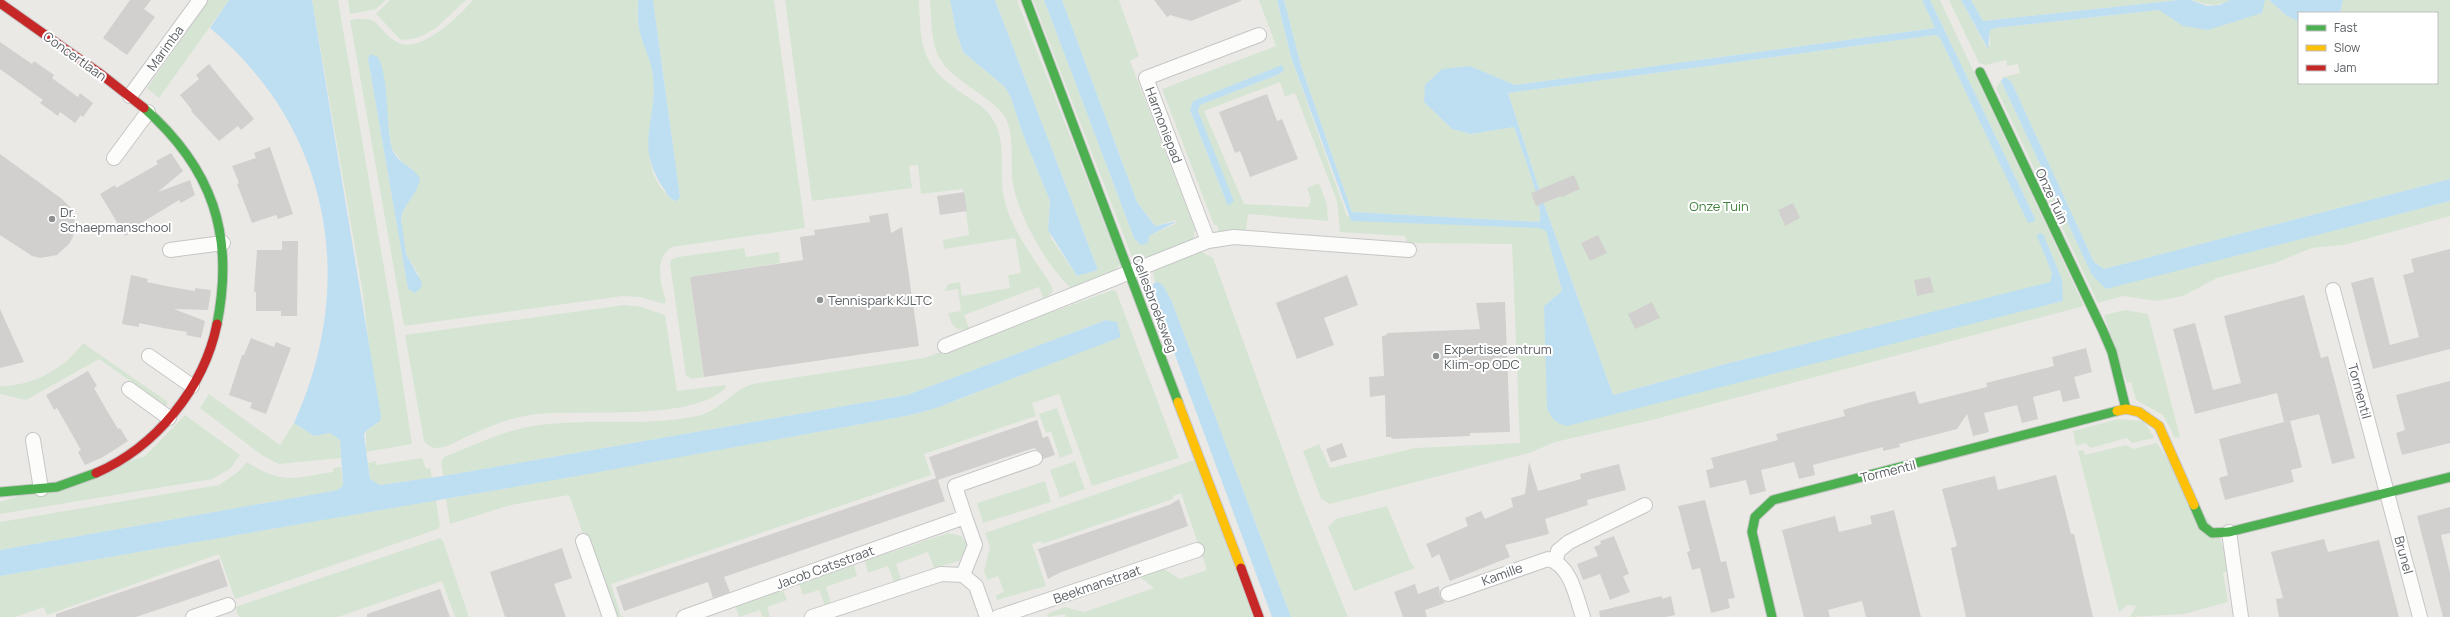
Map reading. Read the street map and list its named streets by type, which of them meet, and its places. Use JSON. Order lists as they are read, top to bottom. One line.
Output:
{"streets":{"street":["Marimba","Concertlaan","Harmoniepad","Onze Tuin","Cellesbroeksweg","Tormentil","Brunel","Jacob Catsstraat","Kamille","Beekmanstraat"]},"crossings":[["Marimba","Concertlaan"],["Onze Tuin","Tormentil"],["Tormentil","Brunel"]],"parks":["Onze Tuin"],"places":["Dr. Schaepmanschool","Tennispark KJLTC","Expertisecentrum Klim-op ODC"],"legend":["Fast","Slow","Jam"]}
